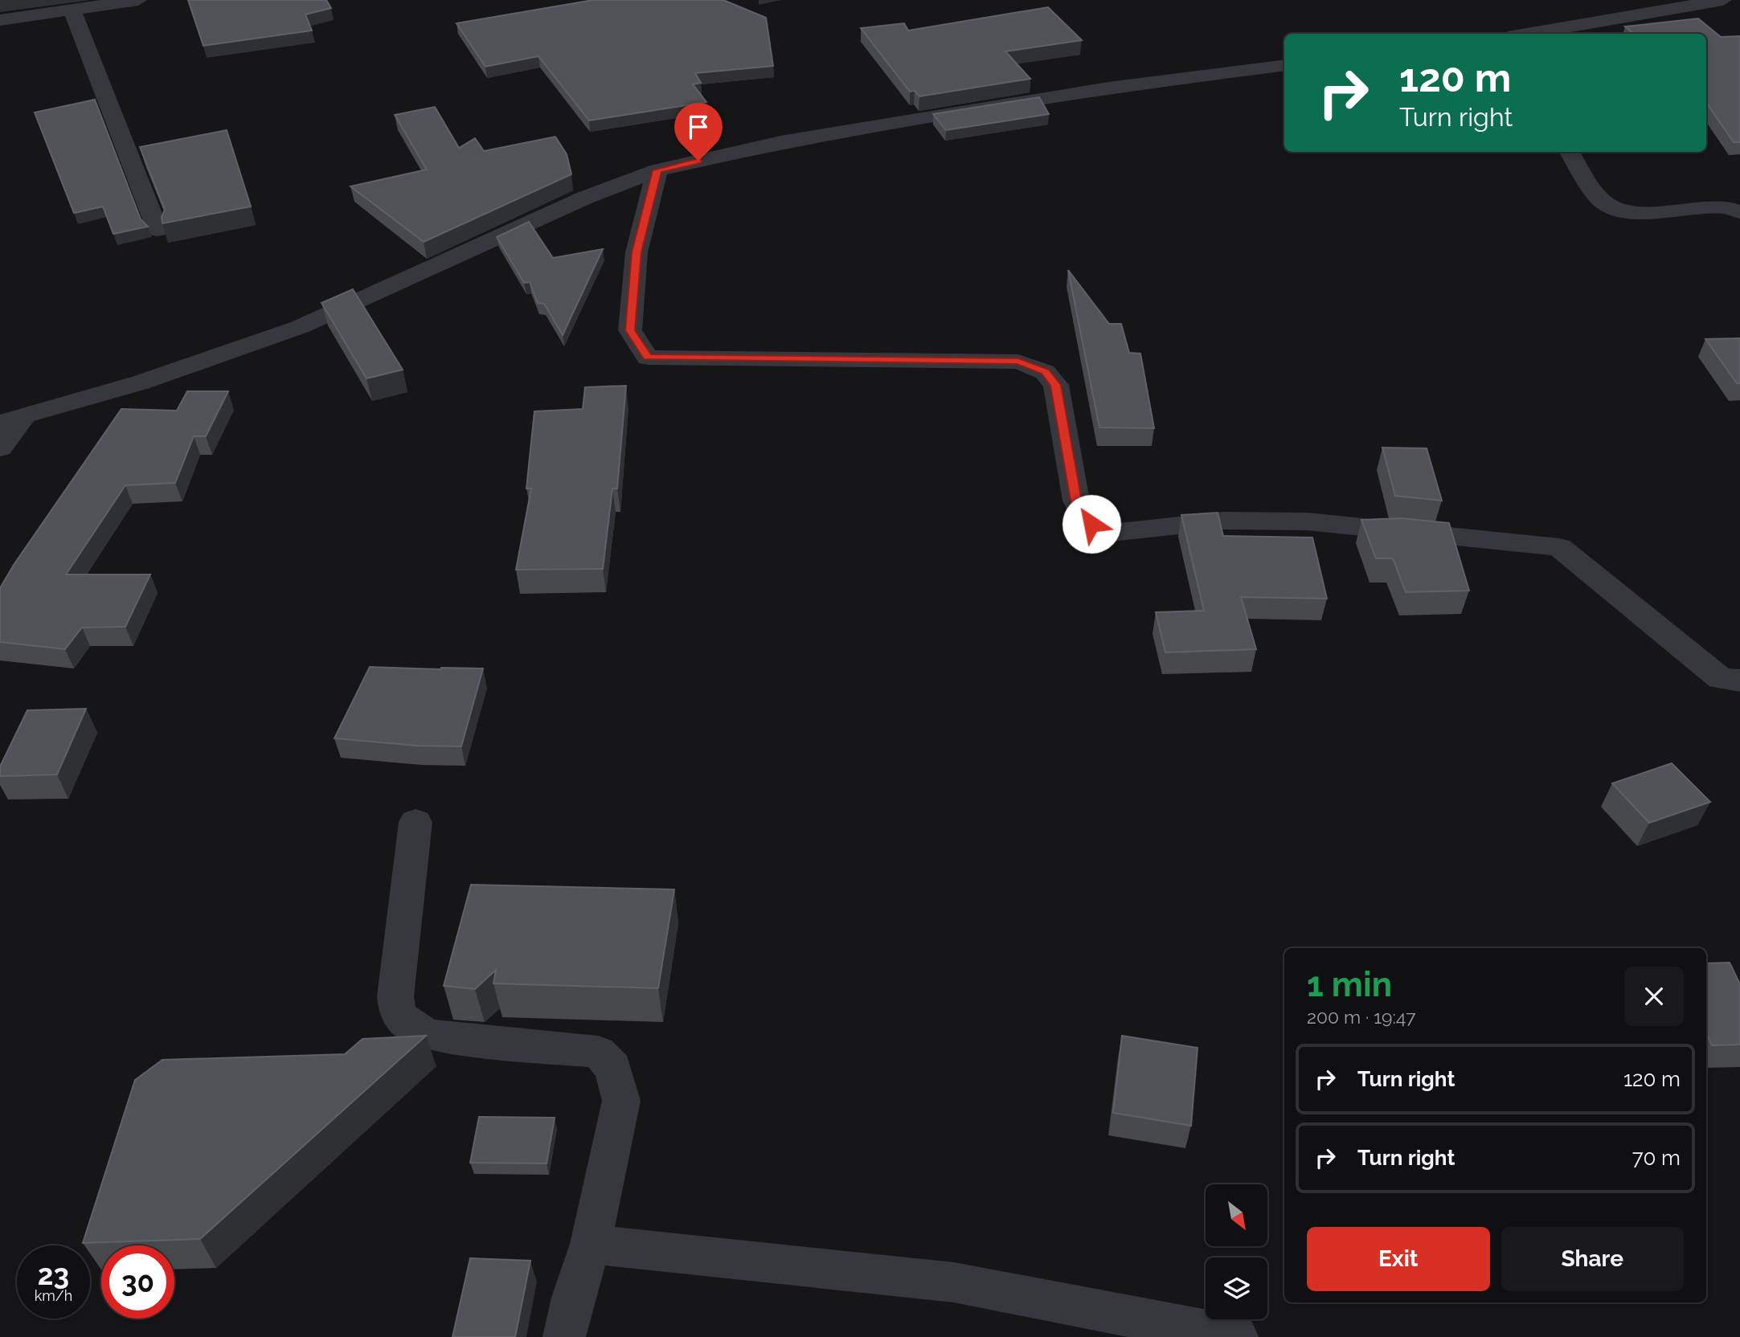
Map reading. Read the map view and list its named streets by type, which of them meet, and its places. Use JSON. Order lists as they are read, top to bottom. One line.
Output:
{"north":"bottom right","page":{"turn":["120 m","Turn right"],"heading":["1 min","200 m · 19:47"],"list":[{"name":"Turn right","value":"120 m"},{"name":"Turn right","value":"70 m"}],"buttons":["Exit","Share"],"speed":"23 km/h","limit":"30"}}
